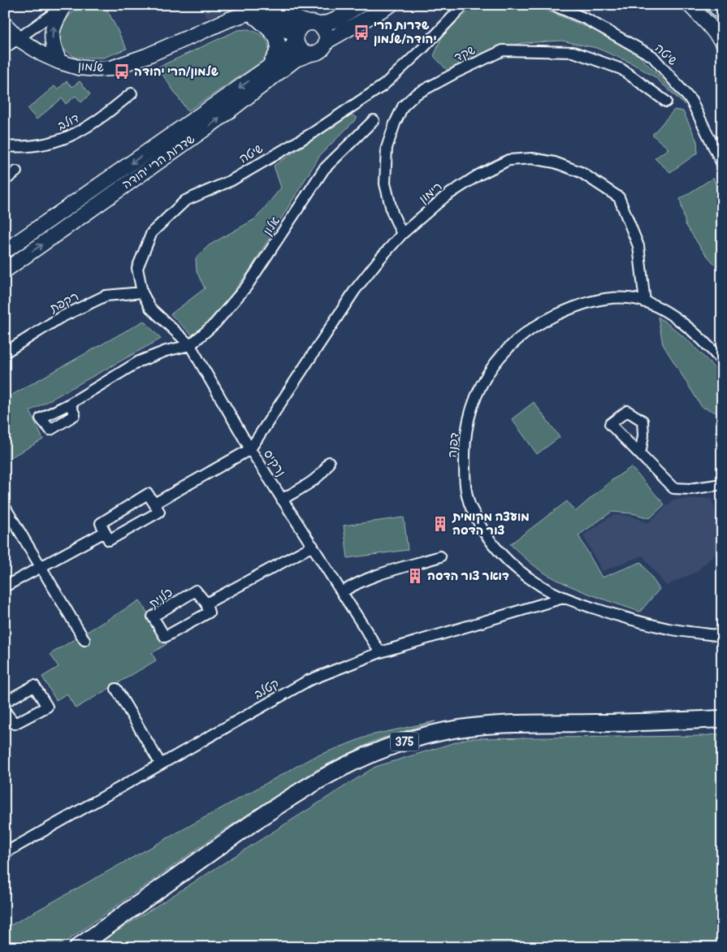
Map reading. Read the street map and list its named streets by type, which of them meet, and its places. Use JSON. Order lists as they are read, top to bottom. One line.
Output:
{"streets":{"main road":["375"],"street":["שקד","שיטה","שלמון","דולב","שדרות הרי יהודה","רימון","אלון","רקפת","דפנה","נרקיס","כלנית","קטלב"]},"crossings":[["שקד","רימון"],["שיטה","אלון"],["שיטה","רקפת"],["שיטה","נרקיס"],["שלמון","שדרות הרי יהודה"],["רימון","דפנה"],["רימון","נרקיס"],["אלון","נרקיס"],["דפנה","קטלב"],["נרקיס","קטלב"]],"places":{"bus stop":["שדרות הרי יהודה/שלמון","שלמון/הרי יהודה"],"building":["מועצה מקומית צור הדסה","דואר צור הדסה"]}}
